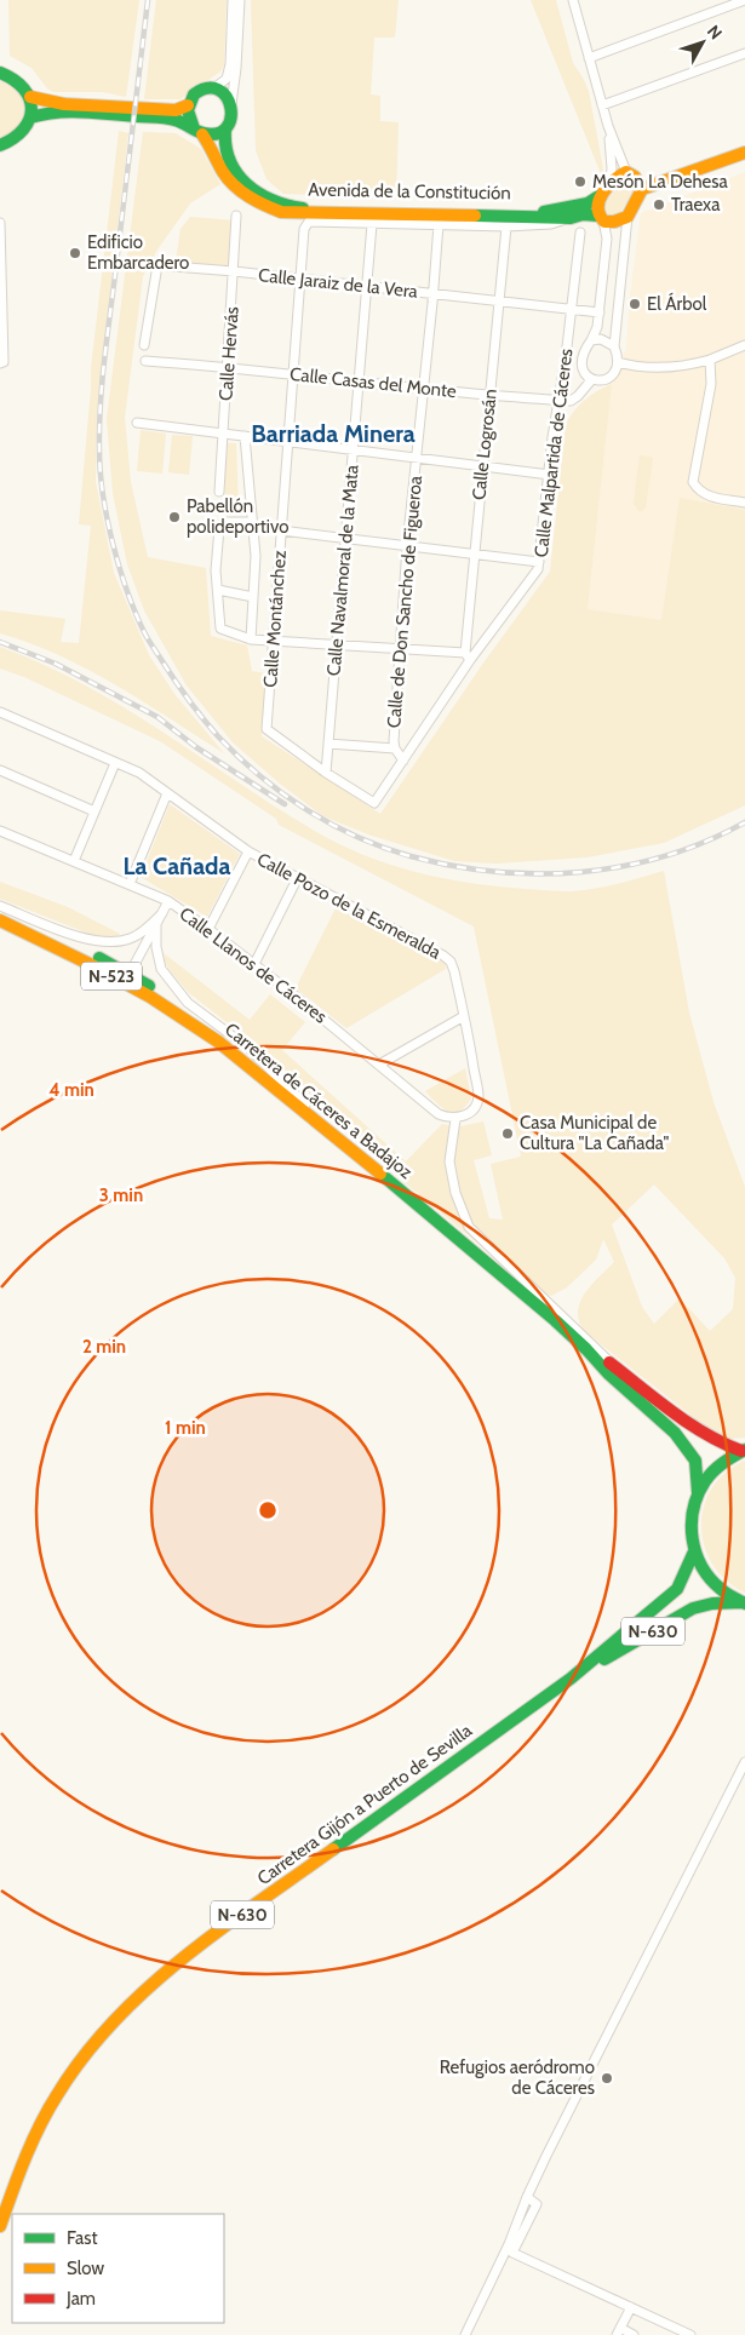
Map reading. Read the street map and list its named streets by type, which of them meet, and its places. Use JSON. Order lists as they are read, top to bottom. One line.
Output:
{"streets":{"main road":["Avenida de la Constitución","N-523","Carretera de Cáceres a Badajoz","N-630","Carretera Gijón a Puerto de Sevilla"],"street":["Calle Jaraiz de la Vera","Calle Hervás","Calle Casas del Monte","Calle Logrosán","Calle Malpartida de Cáceres","Calle Navalmoral de la Mata","Calle de Don Sancho de Figueroa","Calle Montánchez","Calle Pozo de la Esmeralda","Calle Llanos de Cáceres"]},"crossings":[["Avenida de la Constitución","Calle Logrosán"],["Avenida de la Constitución","Calle Malpartida de Cáceres"],["Avenida de la Constitución","Calle Navalmoral de la Mata"],["Avenida de la Constitución","Calle de Don Sancho de Figueroa"],["Avenida de la Constitución","Calle Montánchez"],["Calle Jaraiz de la Vera","Calle Hervás"],["Calle Jaraiz de la Vera","Calle Logrosán"],["Calle Jaraiz de la Vera","Calle Malpartida de Cáceres"],["Calle Jaraiz de la Vera","Calle Navalmoral de la Mata"],["Calle Jaraiz de la Vera","Calle de Don Sancho de Figueroa"],["Calle Jaraiz de la Vera","Calle Montánchez"],["Calle Hervás","Calle Casas del Monte"],["Calle Casas del Monte","Calle Logrosán"],["Calle Casas del Monte","Calle Malpartida de Cáceres"],["Calle Casas del Monte","Calle Navalmoral de la Mata"],["Calle Casas del Monte","Calle de Don Sancho de Figueroa"],["Calle Casas del Monte","Calle Montánchez"],["Calle Logrosán","Calle Malpartida de Cáceres"],["Calle Malpartida de Cáceres","Calle Navalmoral de la Mata"],["Calle Malpartida de Cáceres","Calle de Don Sancho de Figueroa"],["Calle Malpartida de Cáceres","Calle Montánchez"],["Calle Navalmoral de la Mata","Calle Montánchez"],["Calle Pozo de la Esmeralda","Calle Llanos de Cáceres"],["N-523","Carretera de Cáceres a Badajoz"],["N-630","Carretera Gijón a Puerto de Sevilla"]],"districts":["Barriada Minera","La Cañada"],"places":["Mesón La Dehesa","Traexa","Edificio Embarcadero","El Árbol","Pabellón polideportivo","Casa Municipal de Cultura \"La Cañada\"","Refugios aeródromo de Cáceres"],"legend":["Fast","Slow","Jam"],"north":"top right","rings":["4 min","3 min","2 min","1 min"]}
